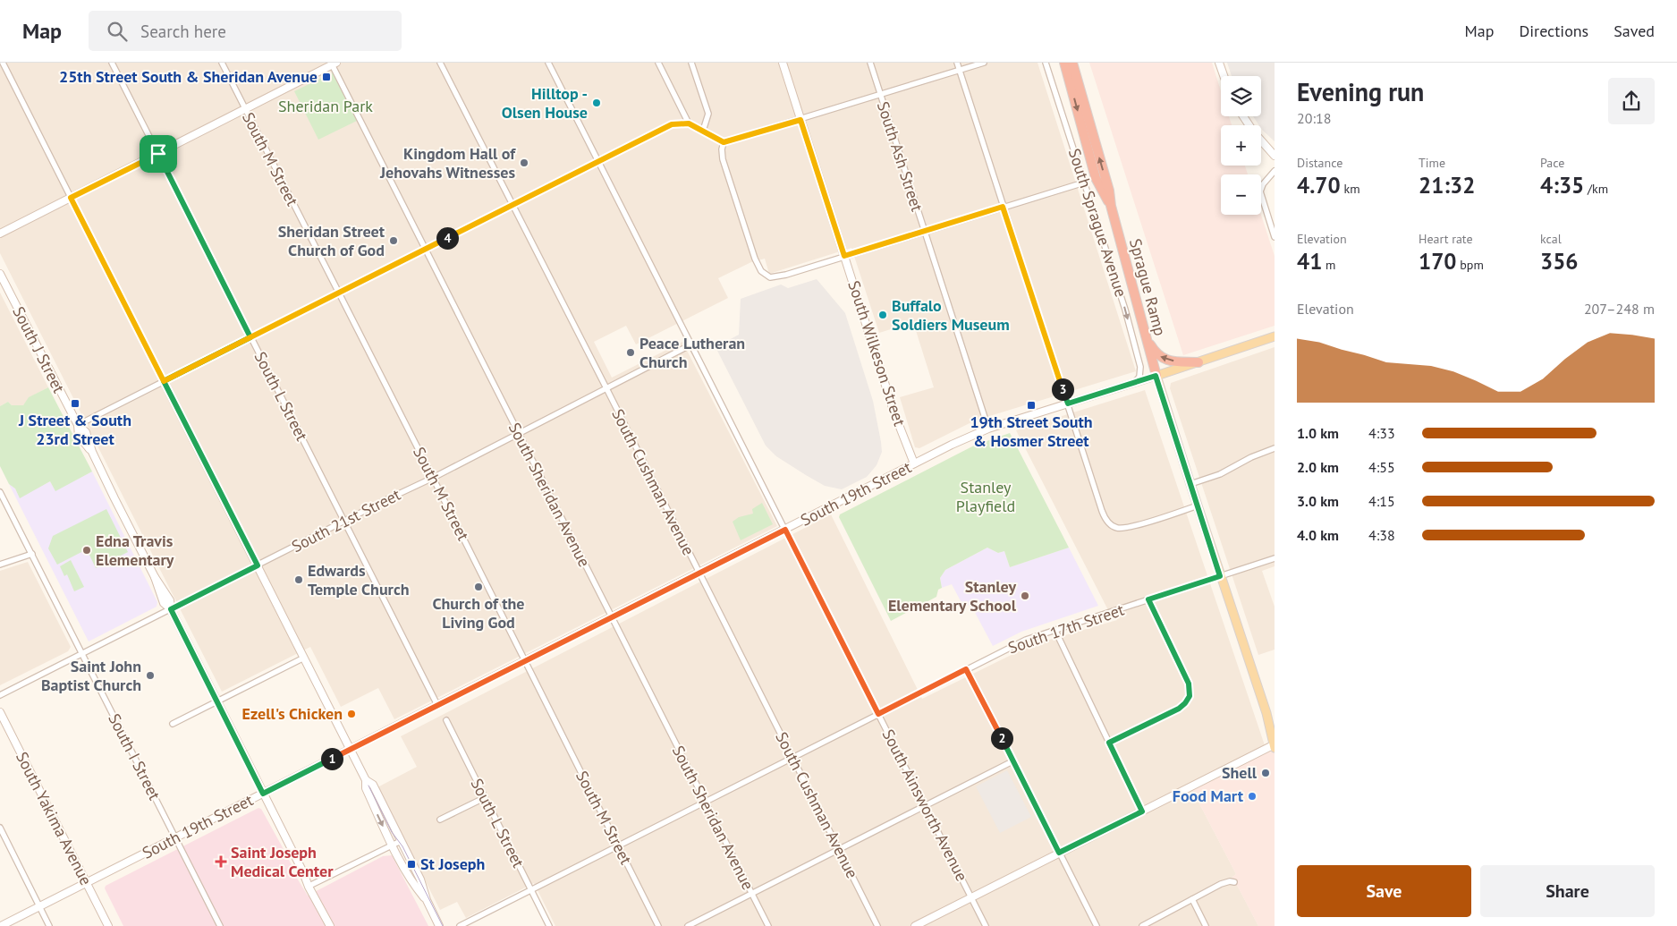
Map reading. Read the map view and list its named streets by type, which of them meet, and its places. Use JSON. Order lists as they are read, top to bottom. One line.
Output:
{"streets":{"highway":["Sprague Ramp"],"main road":["South 19th Street"],"street":["South Ash Street","South M Street","South Sprague Avenue","South J Street","South Wilkeson Street","South L Street","South Cushman Avenue","South Sheridan Avenue","South 21st Street","South 17th Street","South I Street","South Ainsworth Avenue","South Yakima Avenue"]},"crossings":[["South Ash Street","South 19th Street"],["South M Street","South 19th Street"],["South M Street","South 21st Street"],["South M Street","South 17th Street"],["South Sprague Avenue","South 19th Street"],["Sprague Ramp","South 19th Street"],["South J Street","South 19th Street"],["South J Street","South 21st Street"],["South Wilkeson Street","South 19th Street"],["South L Street","South 19th Street"],["South L Street","South 21st Street"],["South L Street","South 17th Street"],["South Cushman Avenue","South 19th Street"],["South Cushman Avenue","South 21st Street"],["South Cushman Avenue","South 17th Street"],["South 19th Street","South Sheridan Avenue"],["South 19th Street","South I Street"],["South 19th Street","South Ainsworth Avenue"],["South 19th Street","South Yakima Avenue"],["South Sheridan Avenue","South 21st Street"],["South Sheridan Avenue","South 17th Street"],["South 21st Street","South I Street"],["South 21st Street","South Ainsworth Avenue"],["South 17th Street","South Ainsworth Avenue"]],"one_way":["South Sprague Avenue"],"parks":["Sheridan Park","Stanley Playfield"],"places":{"transit":["25th Street South & Sheridan Avenue","J Street & South 23rd Street","19th Street South & Hosmer Street","St Joseph"],"other":["Hilltop - Olsen House","Kingdom Hall of Jehovahs Witnesses","Sheridan Street Church of God","Buffalo Soldiers Museum","Peace Lutheran Church","Edna Travis Elementary","Edwards Temple Church","Church of the Living God","Stanley Elementary School","Saint John Baptist Church","Ezell's Chicken","Shell","Food Mart"],"health":["Saint Joseph Medical Center"]},"page":{"header":"Map","search":"Search here","nav":["Map","Directions","Saved"],"heading":["Evening run","20:18"],"map_buttons":["+","−"],"stats":[["Distance","4.70 km"],["Time","21:32"],["Pace","4:35 /km"],["Elevation","41 m"],["Heart rate","170 bpm"],["kcal","356"]],"pins":["4","3","2","1"],"chart":["Elevation","207–248 m"],"list":[{"name":"1.0 km","note":"4:33"},{"name":"2.0 km","note":"4:55"},{"name":"3.0 km","note":"4:15"},{"name":"4.0 km","note":"4:38"}],"buttons":["Save","Share"]}}
